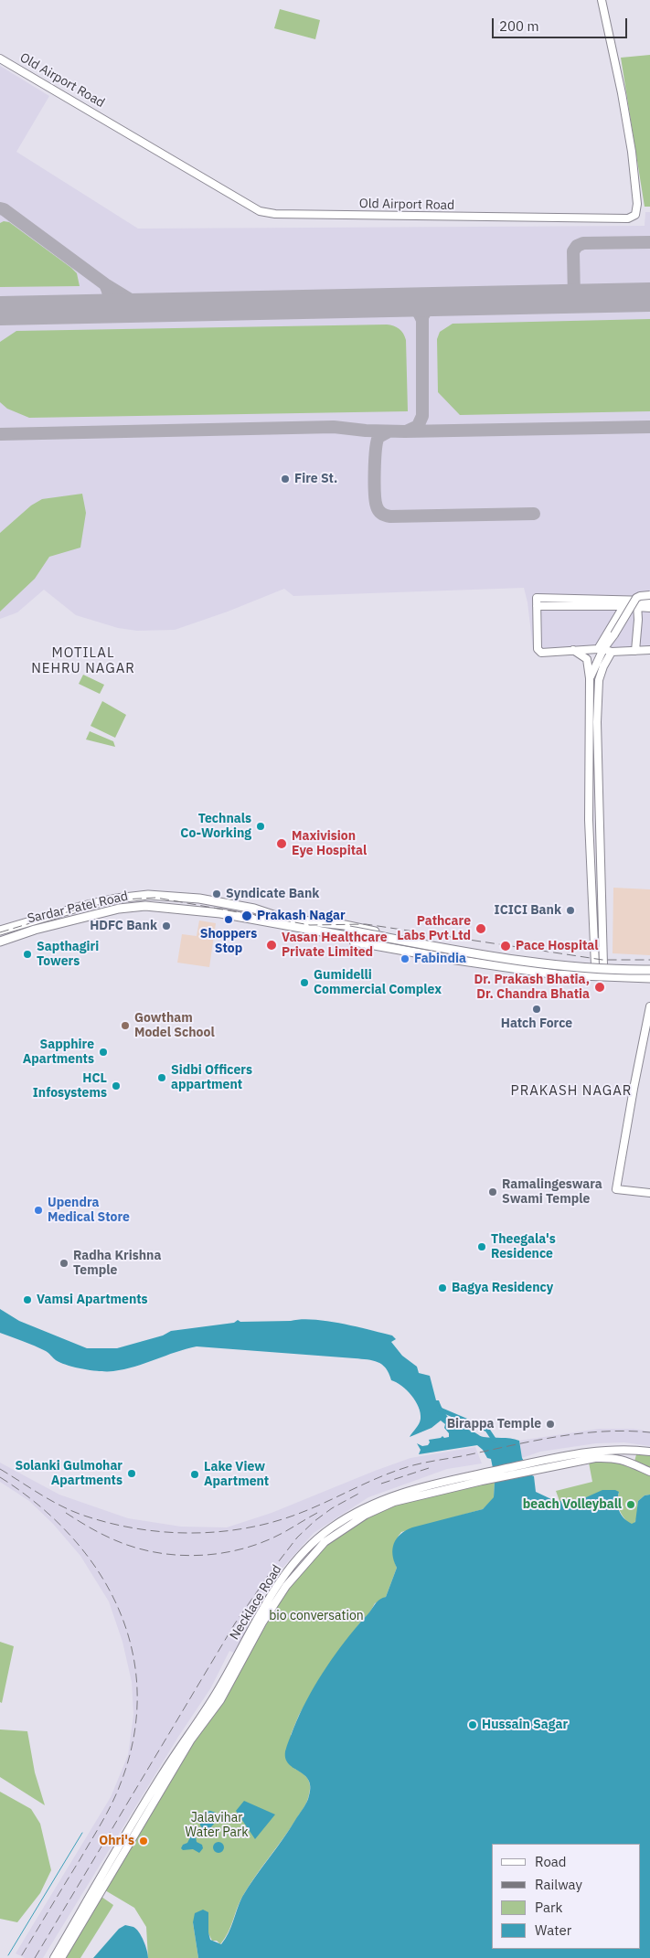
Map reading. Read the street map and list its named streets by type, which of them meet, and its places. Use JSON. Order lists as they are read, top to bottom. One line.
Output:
{"streets":{"main road":["Old Airport Road","Sardar Patel Road","Necklace Road"]},"districts":["MOTILAL NEHRU NAGAR","PRAKASH NAGAR"],"parks":["bio conversation","Jalavihar Water Park"],"places":["Fire St.","Technals Co-Working","Maxivision Eye Hospital","Syndicate Bank","ICICI Bank","Prakash Nagar","Shoppers Stop","HDFC Bank","Pathcare Labs Pvt Ltd","Vasan Healthcare Private Limited","Pace Hospital","Sapthagiri Towers","Fabindia","Gumidelli Commercial Complex","Dr. Prakash Bhatia, Dr. Chandra Bhatia","Hatch Force","Gowtham Model School","Sapphire Apartments","Sidbi Officers appartment","HCL Infosystems","Ramalingeswara Swami Temple","Upendra Medical Store","Theegala's Residence","Radha Krishna Temple","Bagya Residency","Vamsi Apartments","Birappa Temple","Solanki Gulmohar Apartments","Lake View Apartment","beach Volleyball","Hussain Sagar","Ohri's"],"legend":["Road","Railway","Park","Water"],"scale_bar":"200 m"}
